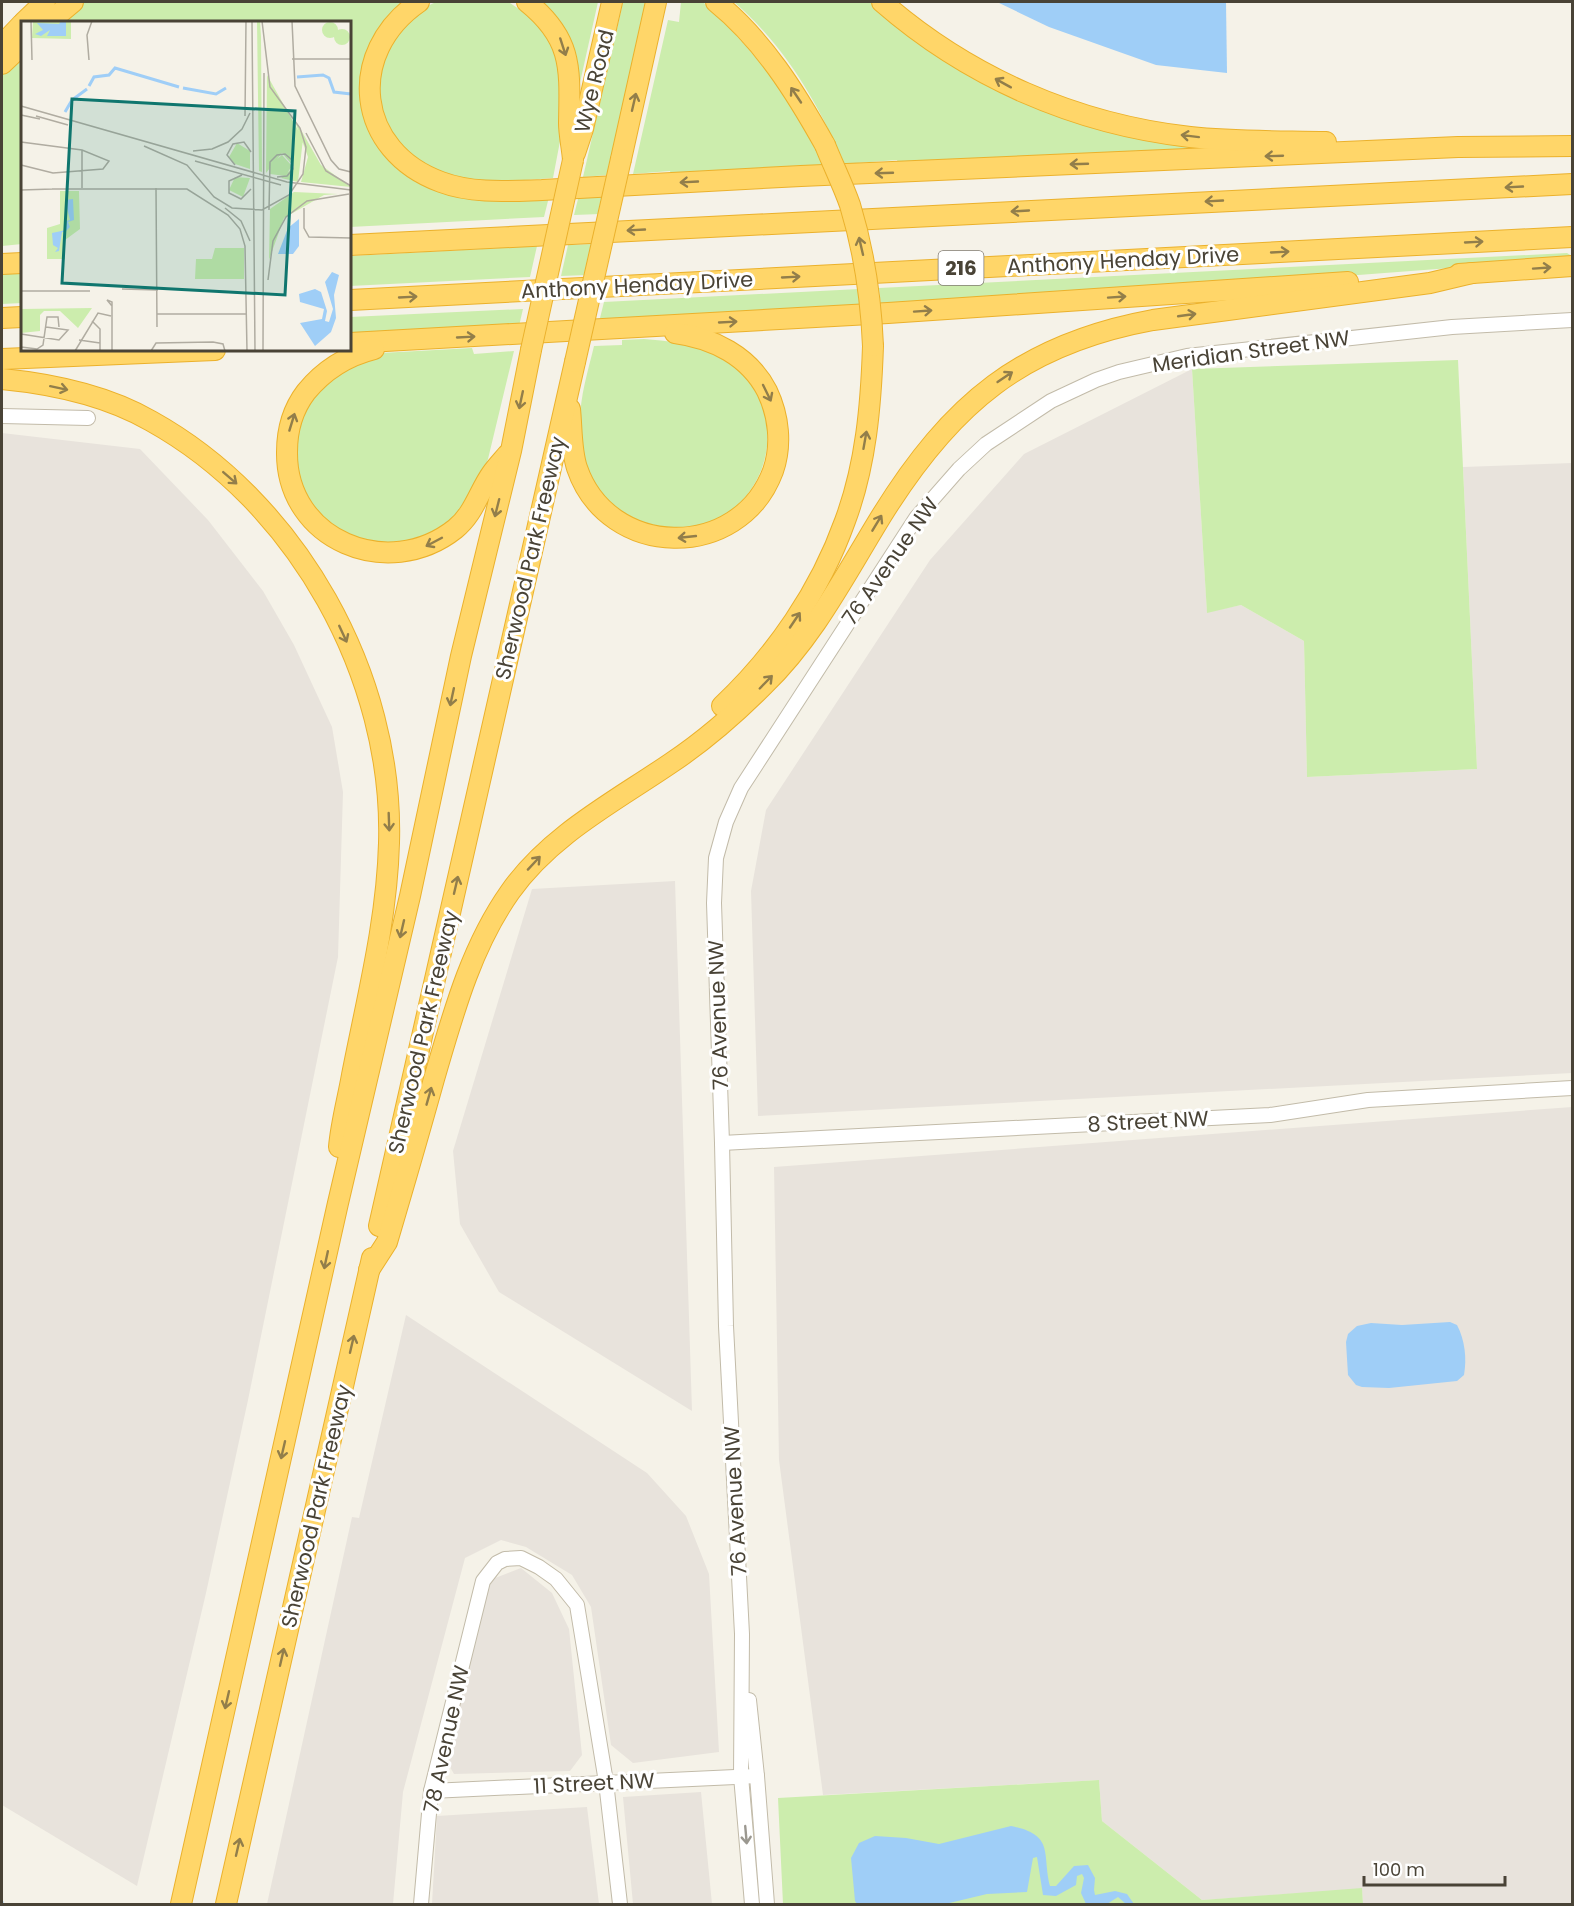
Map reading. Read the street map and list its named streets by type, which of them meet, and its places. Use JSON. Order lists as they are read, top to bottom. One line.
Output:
{"streets":{"highway":["Wye Road","Anthony Henday Drive","216","Sherwood Park Freeway"],"street":["Meridian Street NW","76 Avenue NW","8 Street NW","78 Avenue NW","11 Street NW"]},"crossings":[["Wye Road","Sherwood Park Freeway"],["Meridian Street NW","76 Avenue NW"],["76 Avenue NW","8 Street NW"],["76 Avenue NW","11 Street NW"],["78 Avenue NW","11 Street NW"]],"scale_bar":"100 m"}
